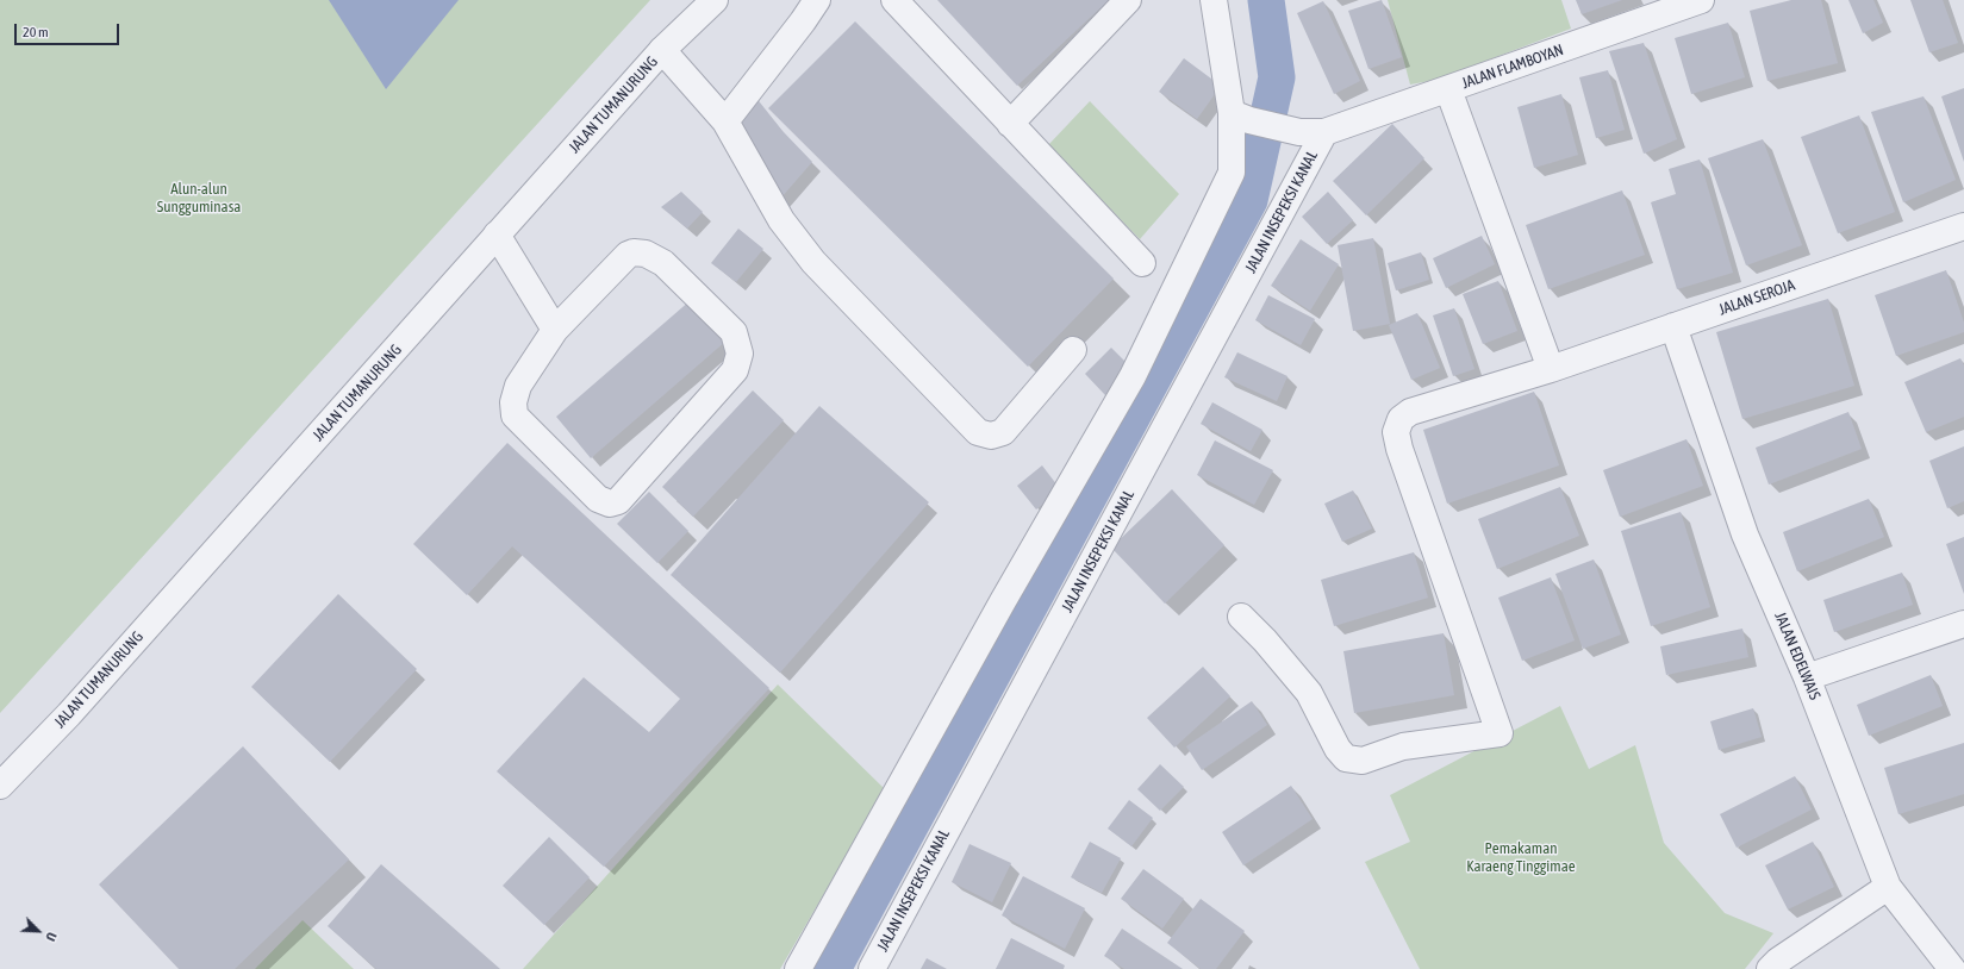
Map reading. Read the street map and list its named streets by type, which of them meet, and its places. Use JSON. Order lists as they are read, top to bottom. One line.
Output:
{"streets":{"street":["JALAN FLAMBOYAN","JALAN TUMANURUNG","JALAN INSEPEKSI KANAL","JALAN SEROJA","JALAN EDELWAIS"]},"crossings":[["JALAN FLAMBOYAN","JALAN INSEPEKSI KANAL"],["JALAN SEROJA","JALAN EDELWAIS"]],"parks":["Alun-alun Sungguminasa","Pemakaman Karaeng Tinggimae"],"scale_bar":"20 m","north":"bottom right"}
